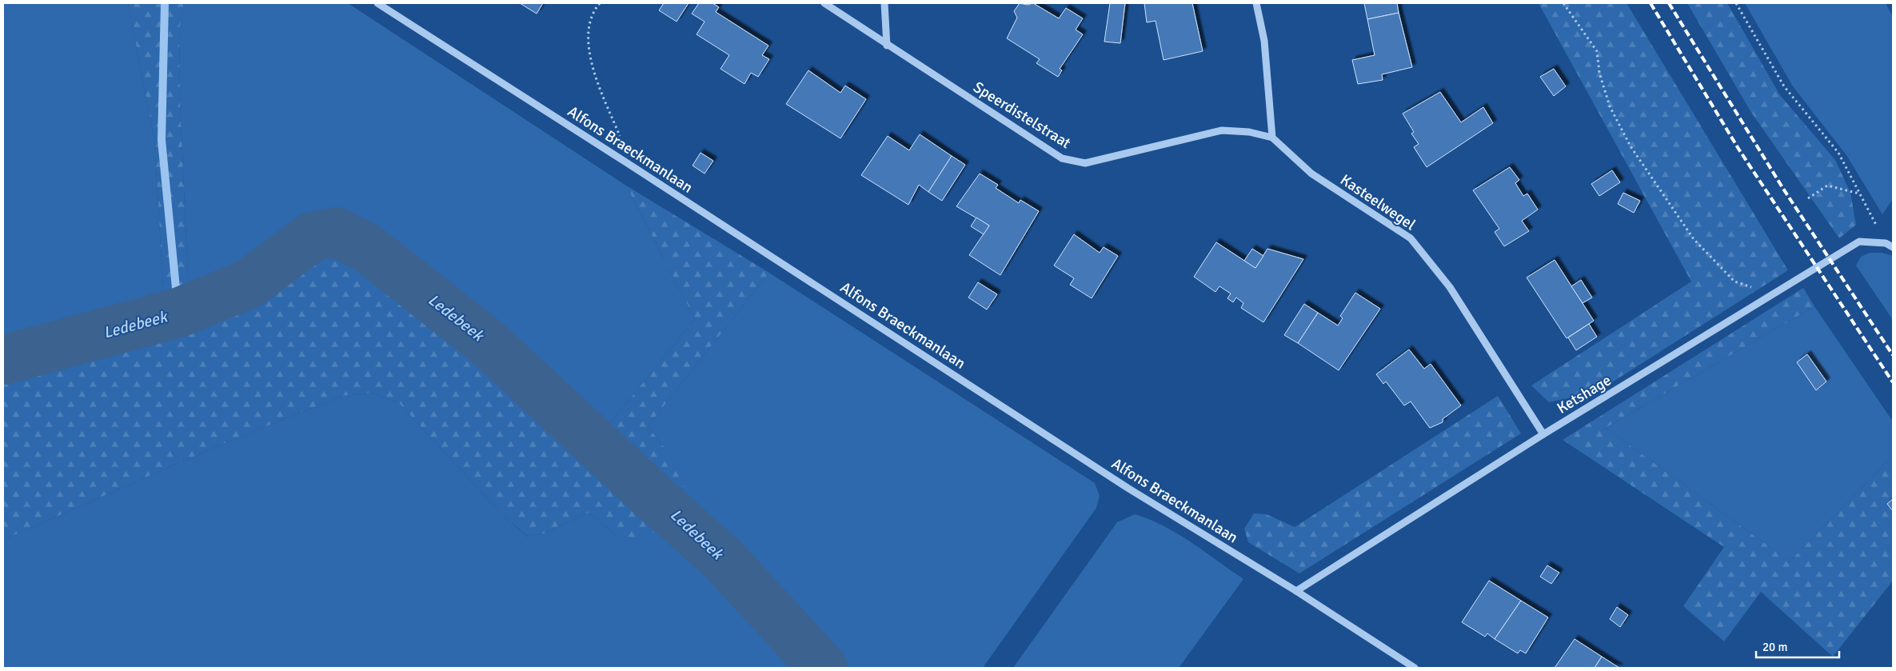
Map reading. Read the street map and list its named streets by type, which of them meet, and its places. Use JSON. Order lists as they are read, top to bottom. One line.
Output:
{"streets":{"street":["Speerdistelstraat","Alfons Braeckmanlaan","Kasteelwegel","Ketshage"]},"crossings":[["Speerdistelstraat","Kasteelwegel"],["Alfons Braeckmanlaan","Ketshage"],["Kasteelwegel","Ketshage"]],"water":["Ledebeek"],"scale_bar":"20 m"}
